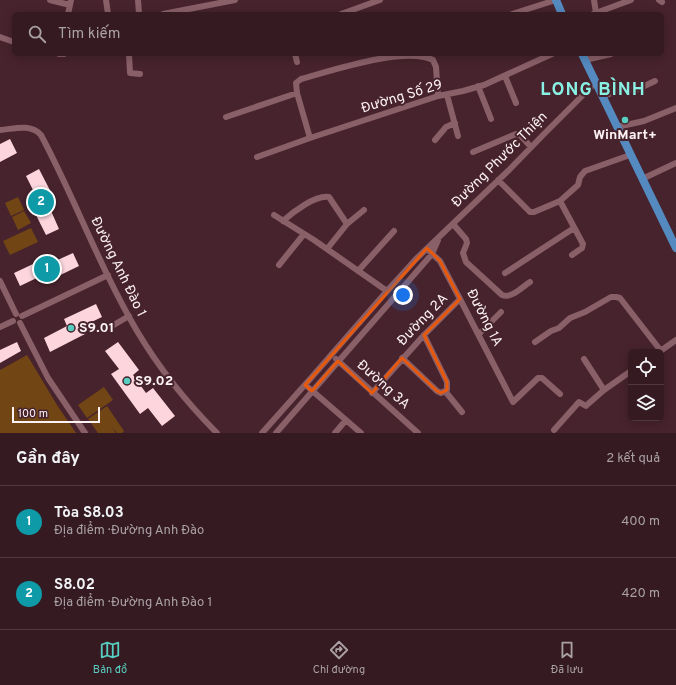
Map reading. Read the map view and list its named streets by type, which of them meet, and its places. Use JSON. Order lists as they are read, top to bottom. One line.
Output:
{"streets":{"street":["Đường Số 29","Đường Phước Thiện","Đường Anh Đào 1","Đường 1A","Đường 2A","Đường 3A"]},"crossings":[["Đường Phước Thiện","Đường 1A"],["Đường Phước Thiện","Đường 3A"],["Đường 1A","Đường 2A"],["Đường 2A","Đường 3A"]],"districts":["LONG BÌNH"],"places":["WinMart+","S9.01","S9.02"],"scale_bar":"100 m","page":{"search":"Tìm kiếm","pins":["2","1"],"scale":"100 m","heading":["Gần đây","2 kết quả"],"list":[{"mark":"1","name":"Tòa S8.03","note":"Địa điểm · Đường Anh Đào","value":"400 m"},{"mark":"2","name":"S8.02","note":"Địa điểm · Đường Anh Đào 1","value":"420 m"}],"nav":["Bản đồ","Chỉ đường","Đã lưu"]}}
